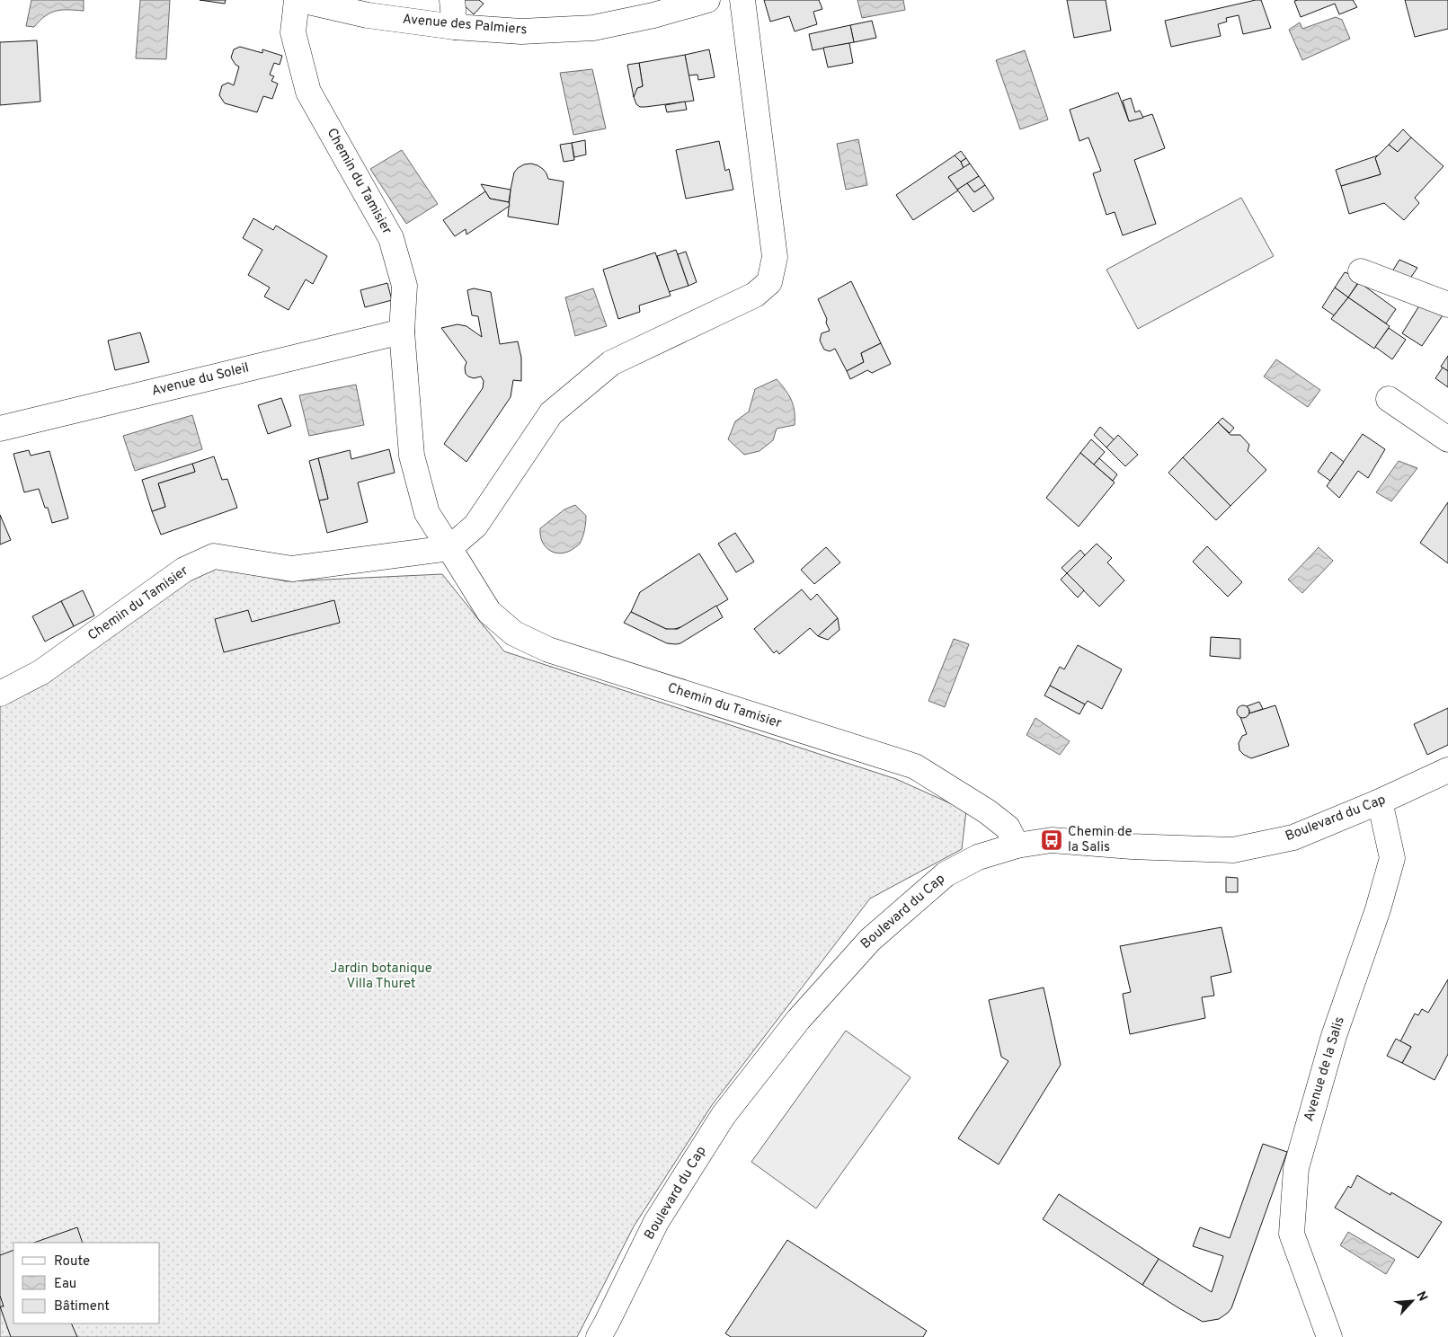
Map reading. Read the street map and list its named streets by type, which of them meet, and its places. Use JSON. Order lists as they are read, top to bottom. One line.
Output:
{"streets":{"street":["Avenue des Palmiers","Chemin du Tamisier","Avenue du Soleil","Boulevard du Cap","Avenue de la Salis"]},"crossings":[["Chemin du Tamisier","Avenue du Soleil"],["Chemin du Tamisier","Boulevard du Cap"],["Boulevard du Cap","Avenue de la Salis"]],"parks":["Jardin botanique Villa Thuret"],"places":{"bus stop":["Chemin de la Salis"]},"legend":["Route","Eau","Bâtiment"],"north":"top right"}
